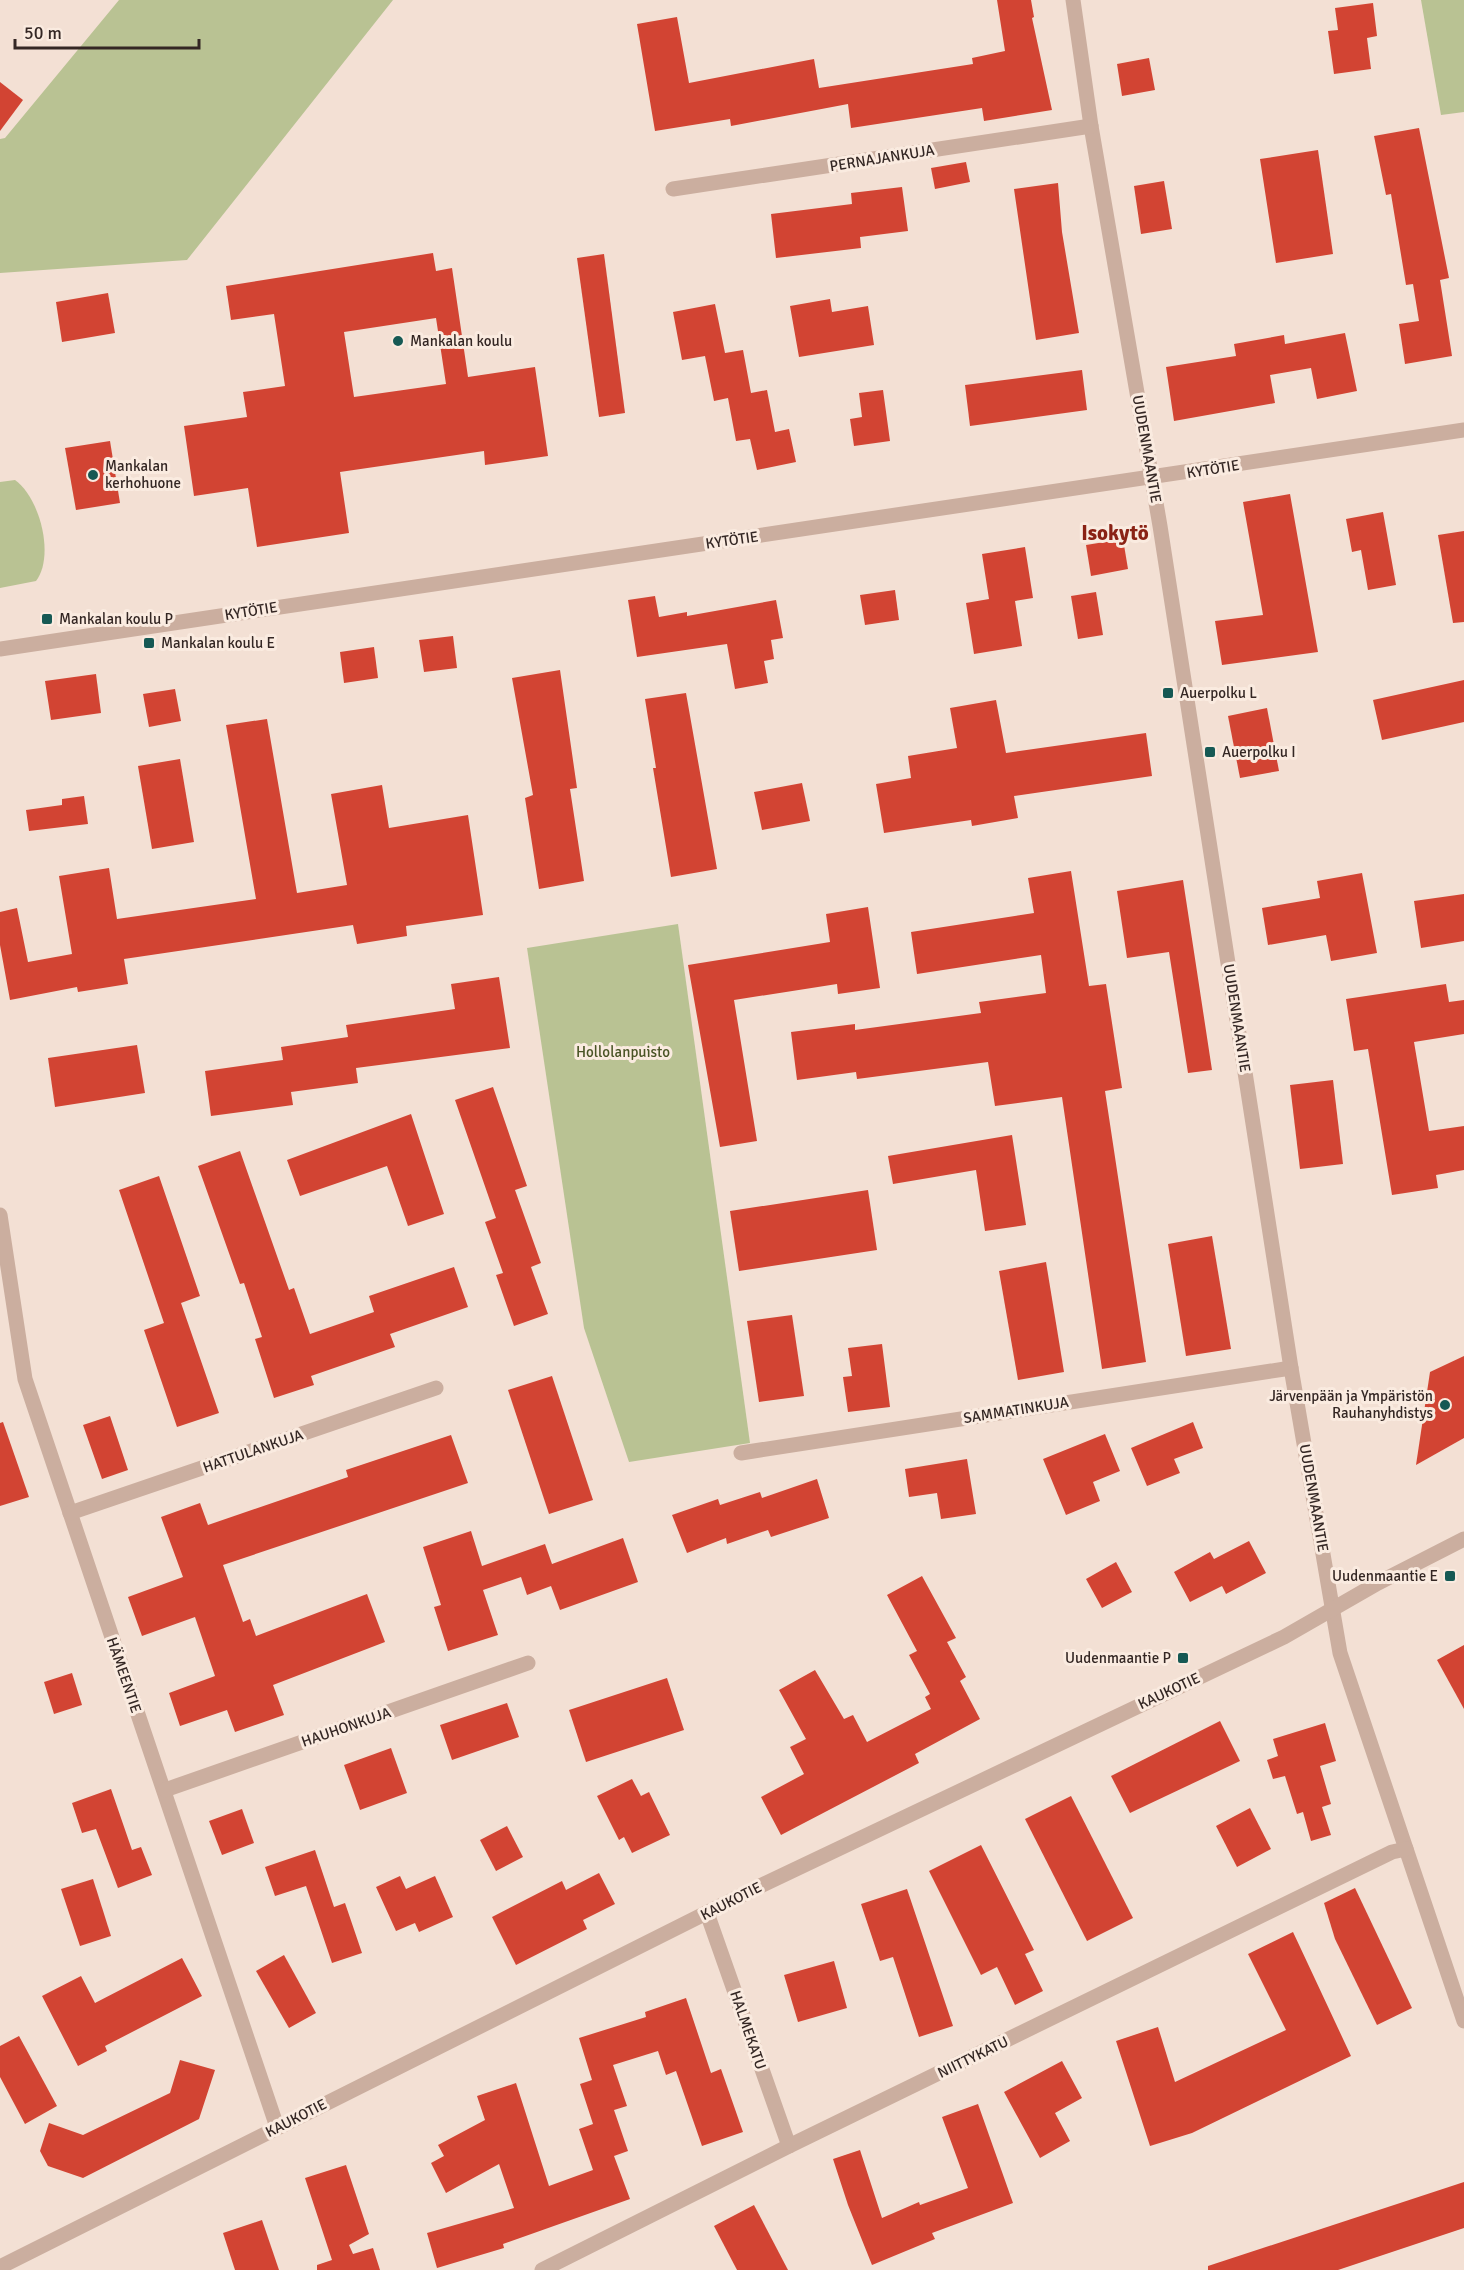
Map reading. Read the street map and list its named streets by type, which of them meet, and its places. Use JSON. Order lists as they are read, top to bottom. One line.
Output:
{"streets":{"street":["PERNAJANKUJA","UUDENMAANTIE","KYTÖTIE","SAMMATINKUJA","HATTULANKUJA","HÄMEENTIE","KAUKOTIE","HAUHONKUJA","HALMEKATU","NIITTYKATU"]},"crossings":[["PERNAJANKUJA","UUDENMAANTIE"],["UUDENMAANTIE","KYTÖTIE"],["UUDENMAANTIE","SAMMATINKUJA"],["UUDENMAANTIE","KAUKOTIE"],["UUDENMAANTIE","NIITTYKATU"],["HATTULANKUJA","HÄMEENTIE"],["HÄMEENTIE","KAUKOTIE"],["HÄMEENTIE","HAUHONKUJA"],["KAUKOTIE","HALMEKATU"],["HALMEKATU","NIITTYKATU"]],"districts":["Isokytö"],"parks":["Hollolanpuisto"],"places":{"other":["Mankalan koulu","Mankalan kerhohuone","Järvenpään ja Ympäristön Rauhanyhdistys"],"transit":["Mankalan koulu P","Mankalan koulu E","Auerpolku L","Auerpolku I","Uudenmaantie E","Uudenmaantie P"]},"scale_bar":"50 m"}
